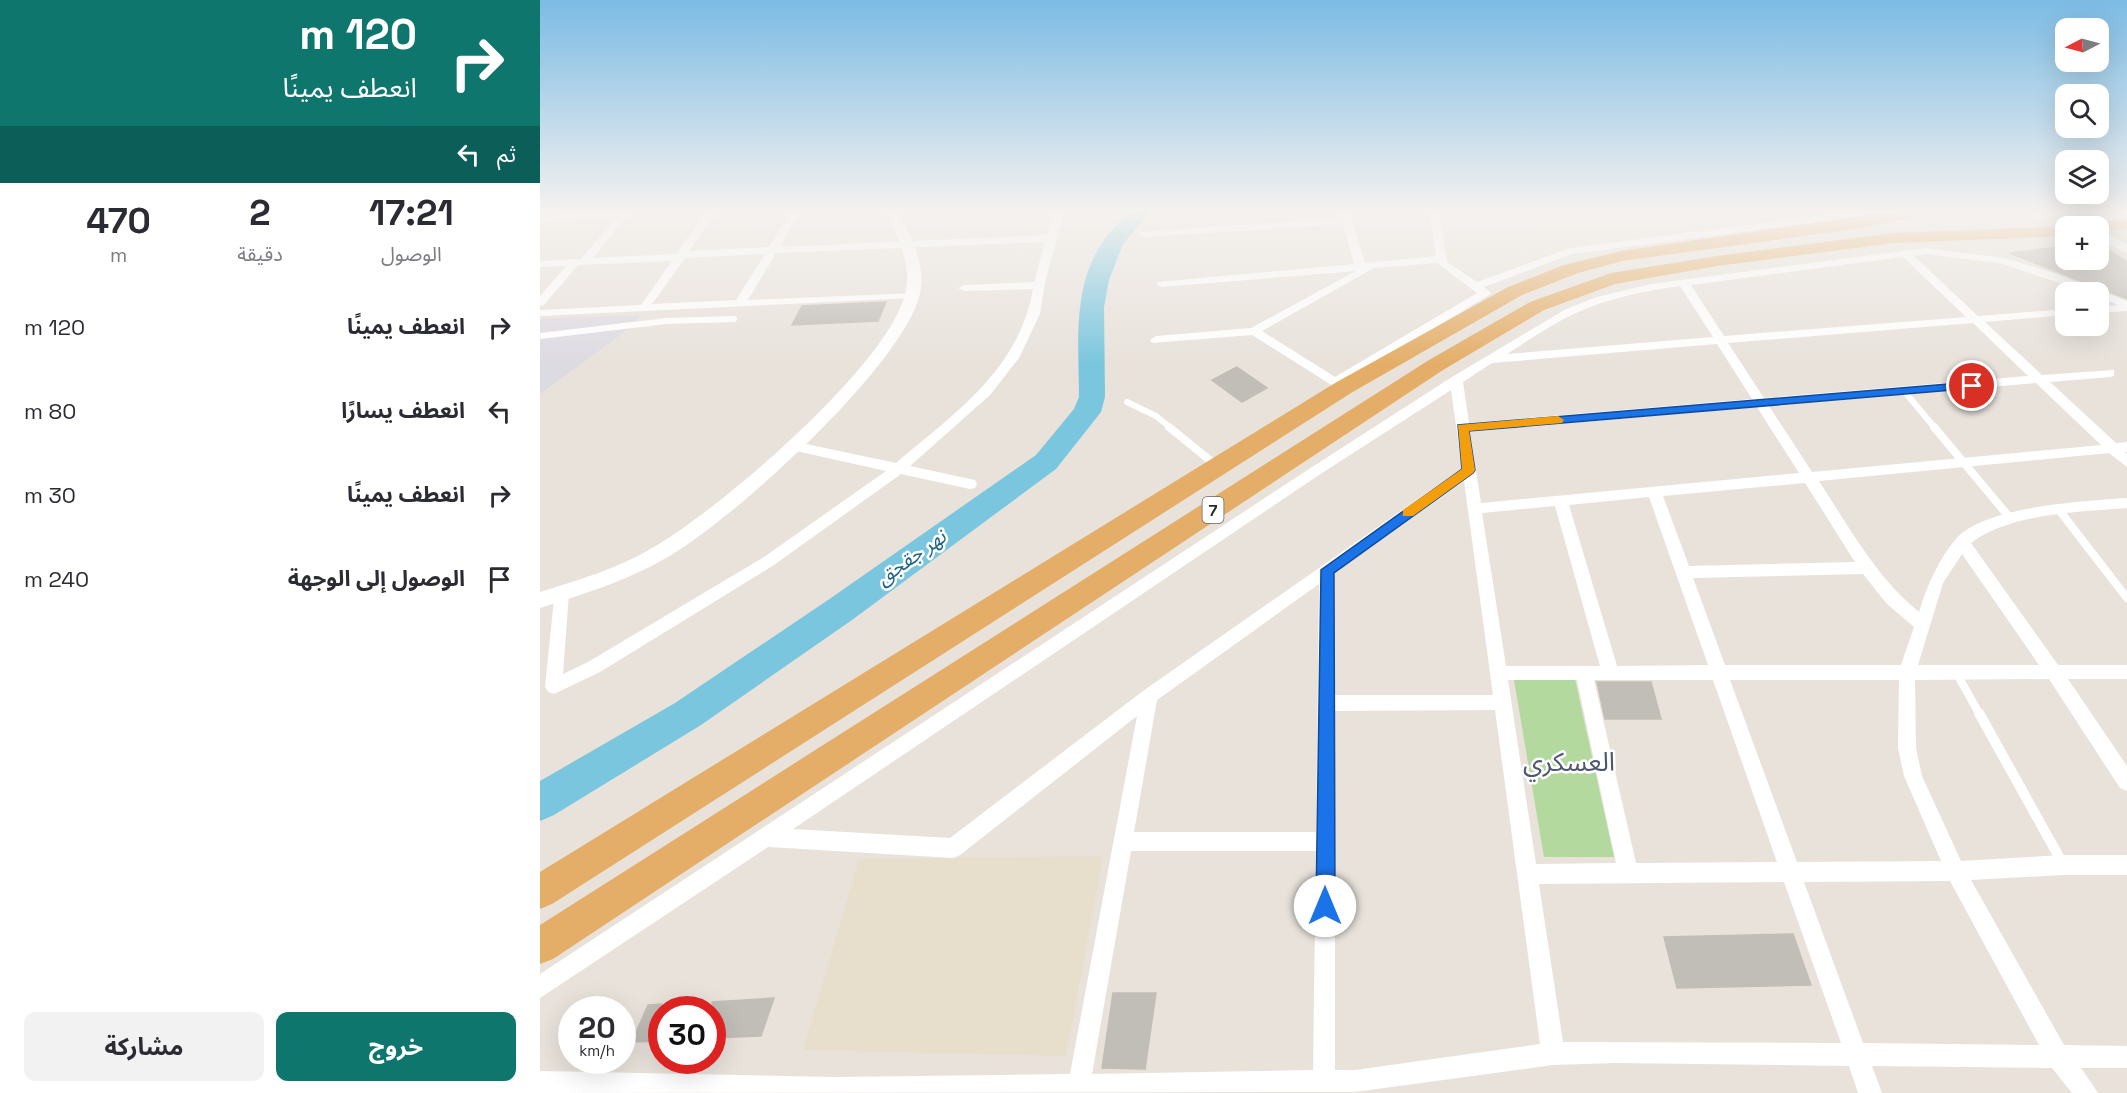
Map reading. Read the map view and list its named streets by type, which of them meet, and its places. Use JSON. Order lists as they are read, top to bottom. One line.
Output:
{"streets":{"highway":["7"]},"districts":["العسكري"],"water":["نهر جقجق"],"north":"left","page":{"turn":["120 m","انعطف يمينًا"],"map_buttons":["+","−"],"then":"ثم","eta":["17:21","الوصول","2","دقيقة","470","m"],"list":[{"name":"انعطف يمينًا","value":"120 m"},{"name":"انعطف يسارًا","value":"80 m"},{"name":"انعطف يمينًا","value":"30 m"},{"name":"الوصول إلى الوجهة","value":"240 m"}],"speed":"20 km/h","limit":"30","buttons":["خروج","مشاركة"]}}
